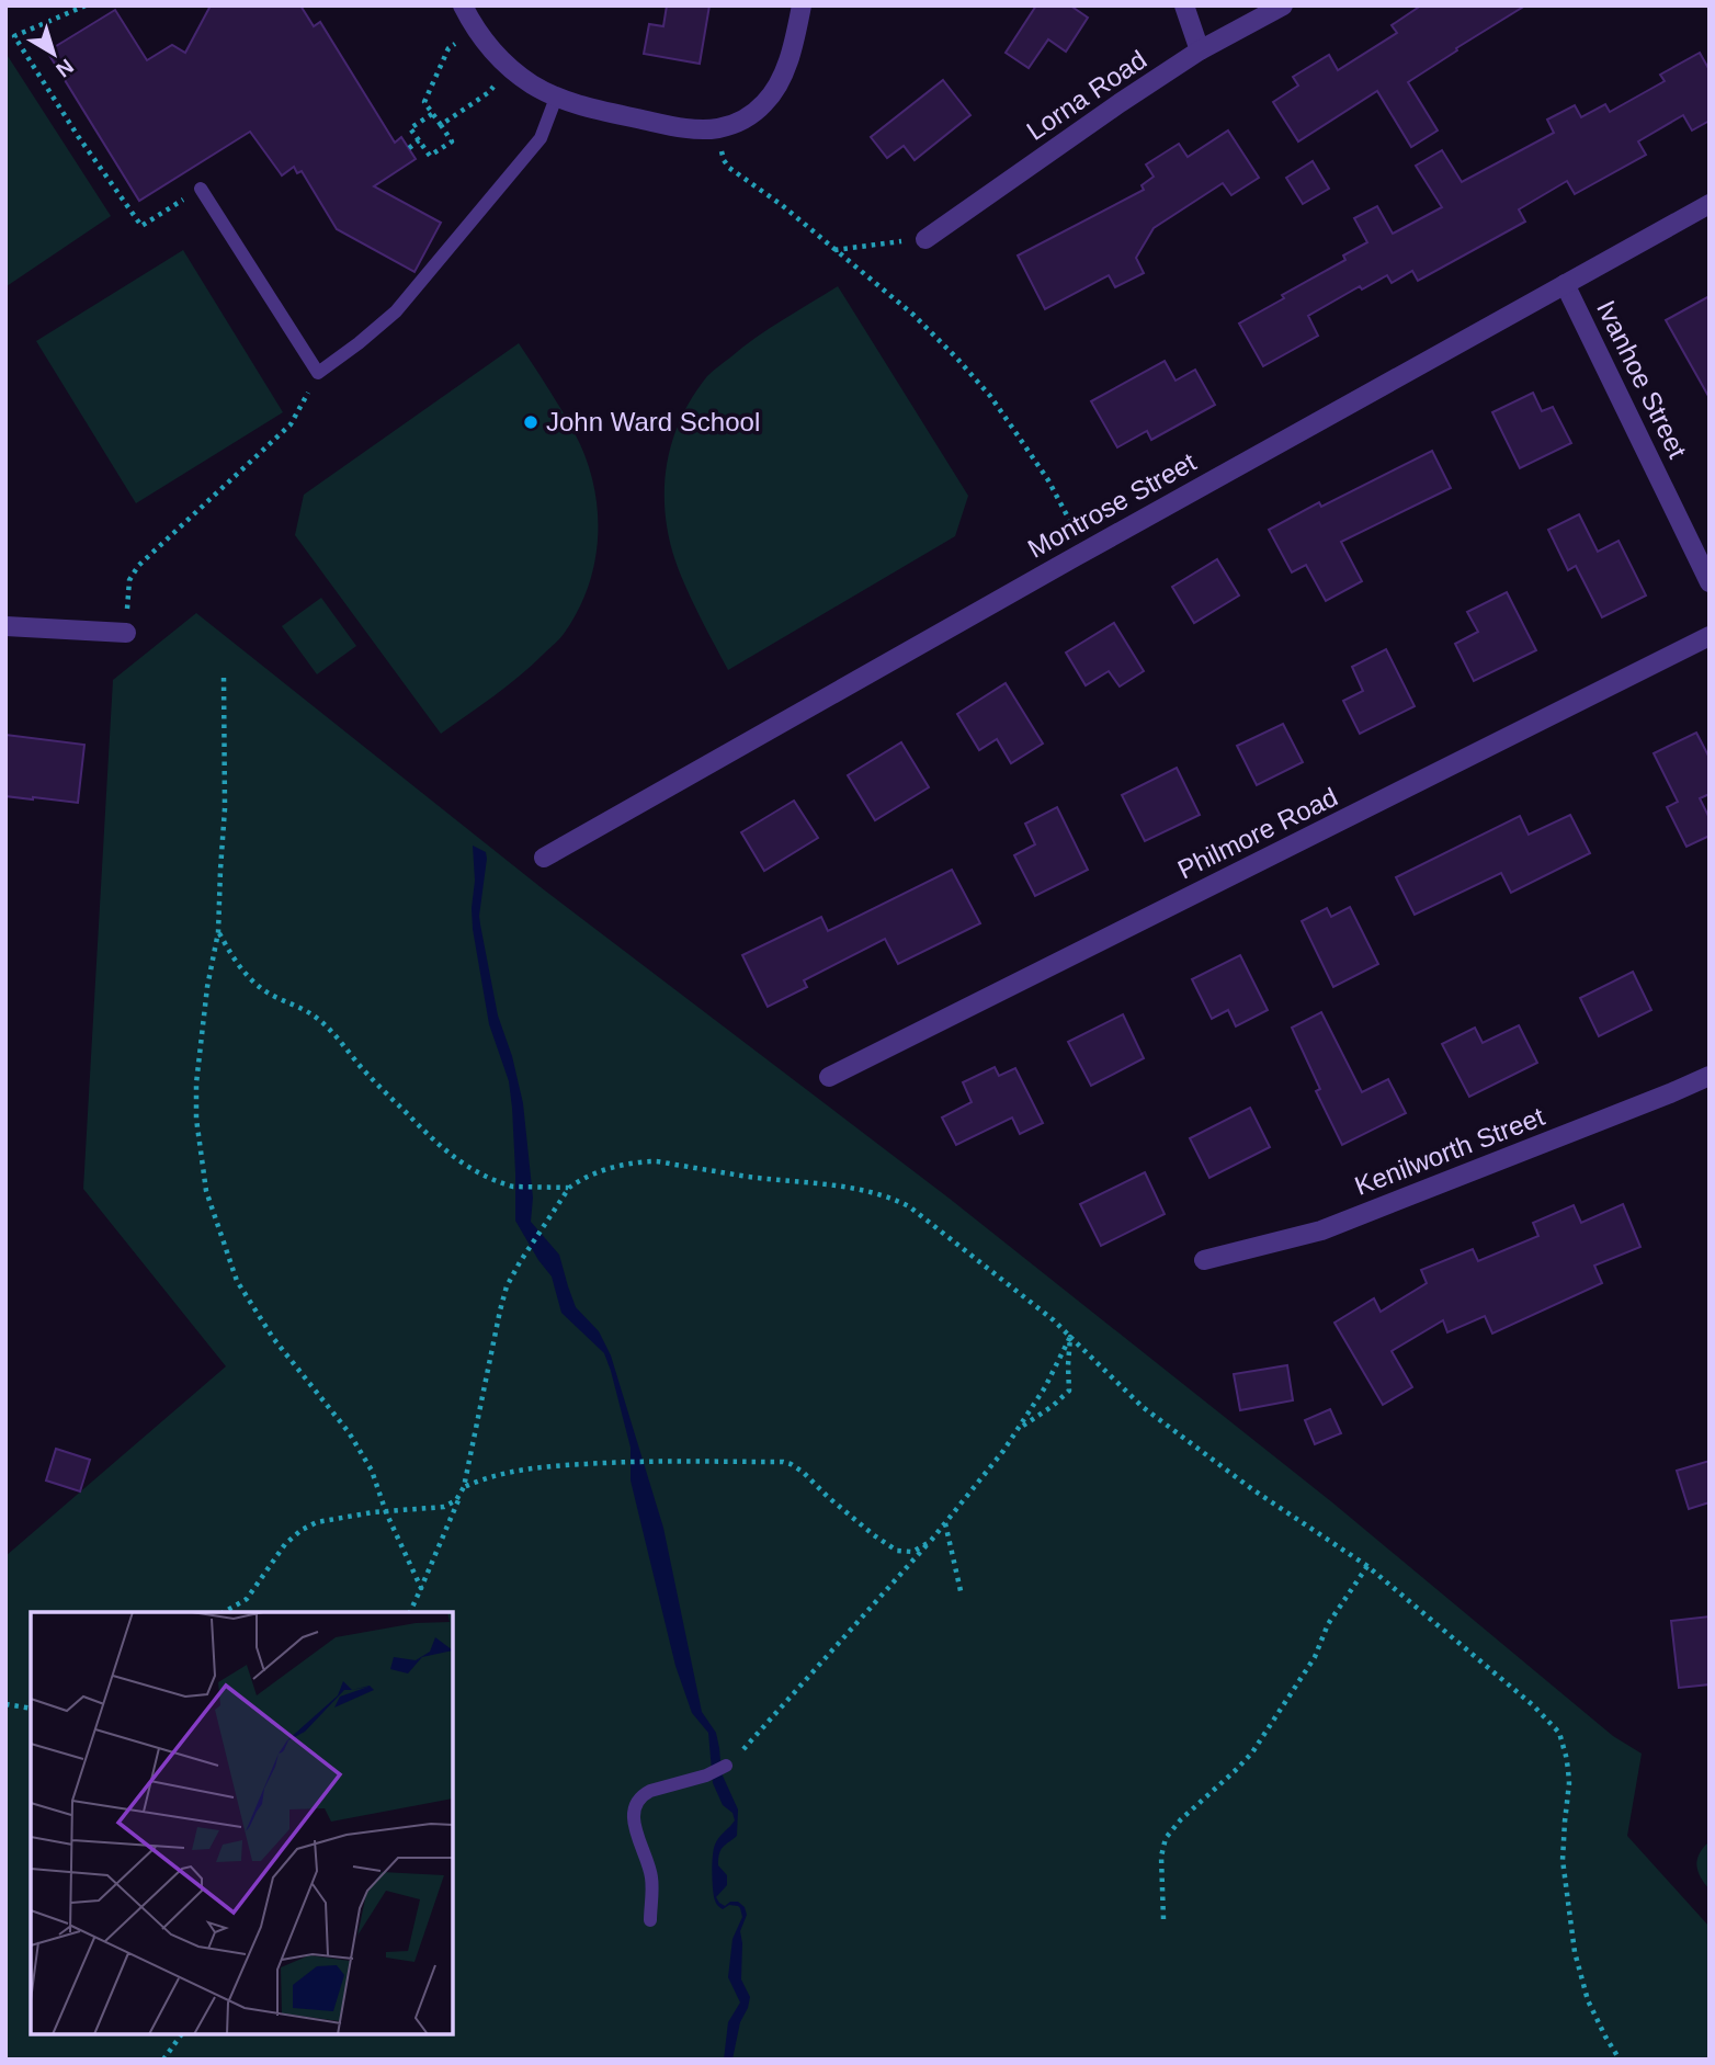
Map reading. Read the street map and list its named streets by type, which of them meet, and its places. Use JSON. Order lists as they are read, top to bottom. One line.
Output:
{"streets":{"street":["Lorna Road","Ivanhoe Street","Montrose Street","Philmore Road","Kenilworth Street"]},"crossings":[["Ivanhoe Street","Montrose Street"]],"places":["John Ward School"],"north":"bottom right"}
